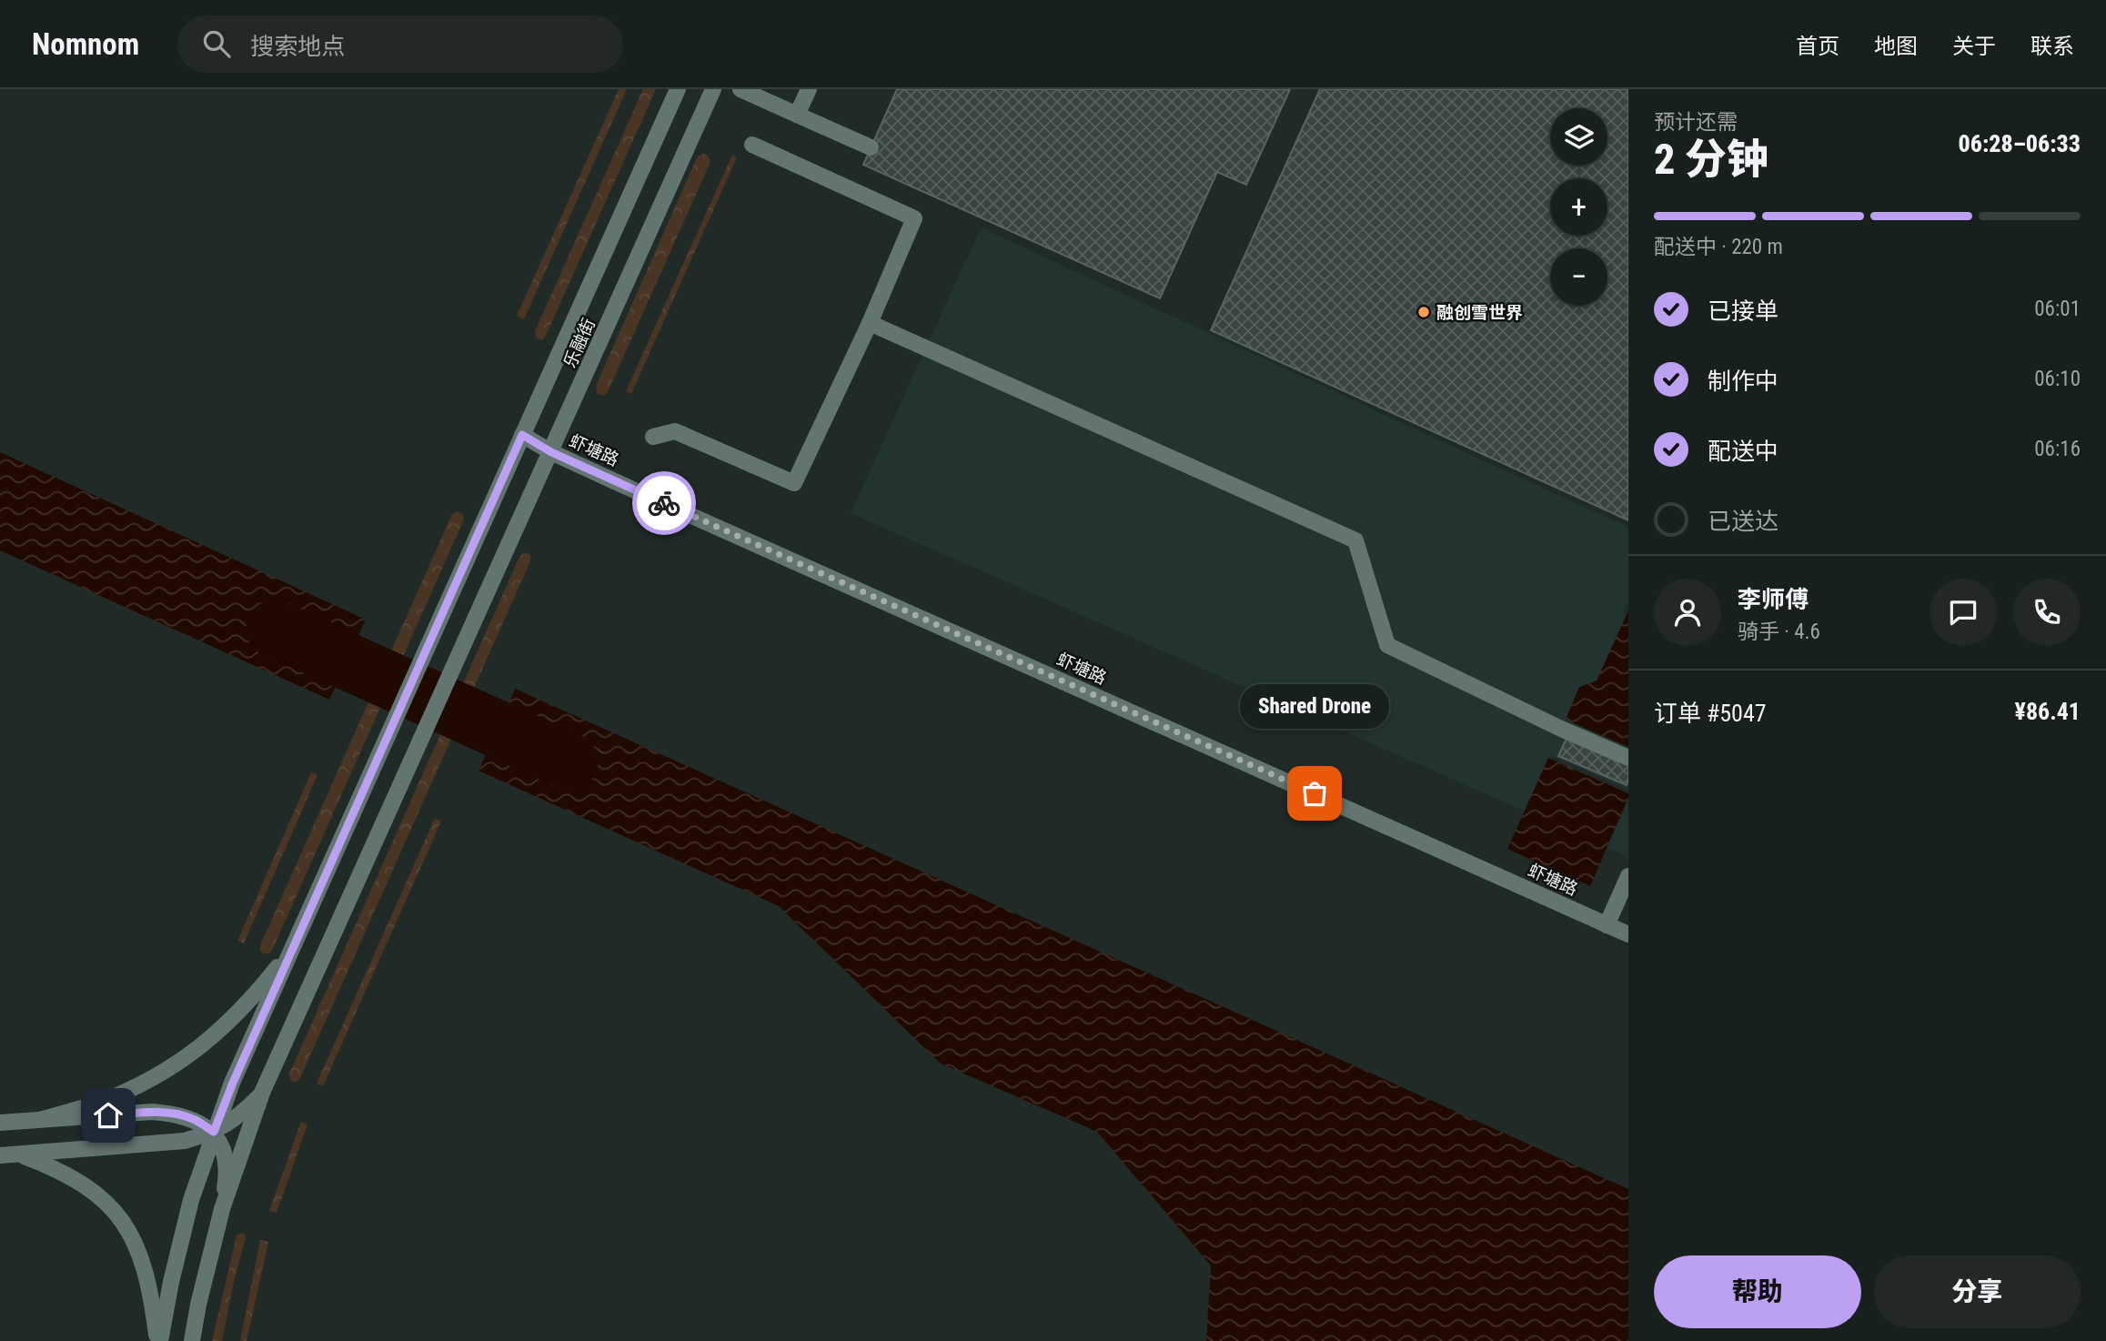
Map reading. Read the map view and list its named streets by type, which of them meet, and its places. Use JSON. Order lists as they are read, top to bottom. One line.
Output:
{"streets":{"street":["乐融街","虾塘路"]},"crossings":[["乐融街","虾塘路"]],"places":["融创雪世界","Shared Drone"],"page":{"header":"Nomnom","search":"搜索地点","nav":["首页","地图","关于","联系"],"heading":["2 分钟","预计还需","06:28–06:33"],"panel":["李师傅","骑手 · 4.6","订单 #5047","¥86.41"],"map_buttons":["+","−"],"bar":"配送中 · 220 m","list":[["已接单","06:01"],["制作中","06:10"],["配送中","06:16"],"已送达"],"bubble":"Shared Drone","buttons":["帮助","分享"]}}
